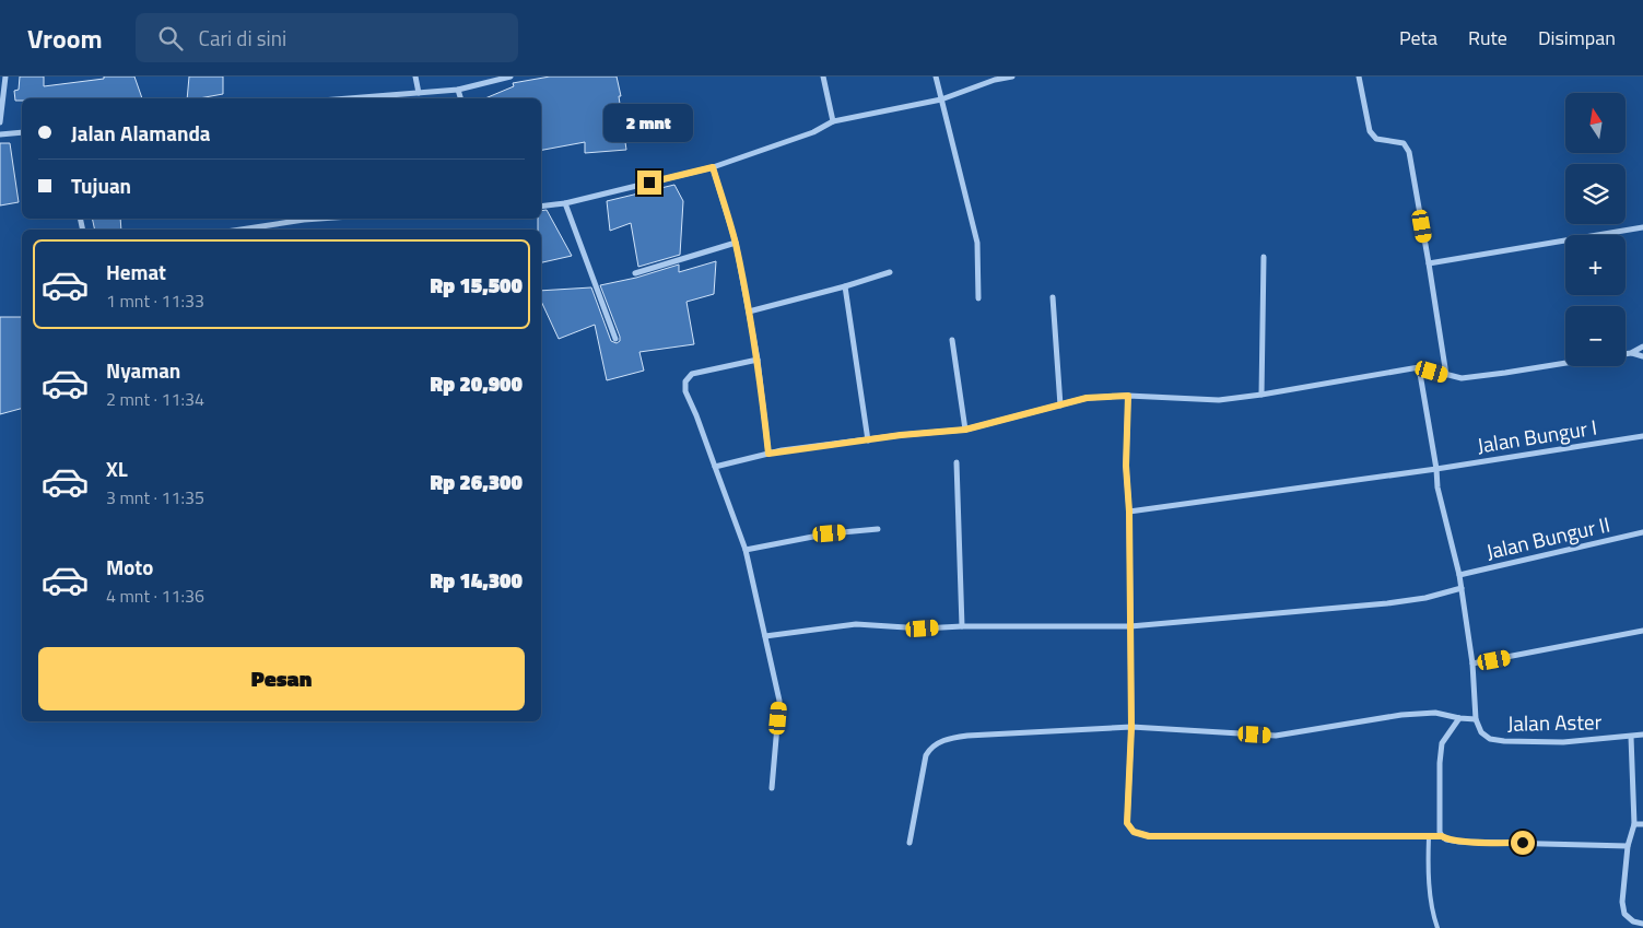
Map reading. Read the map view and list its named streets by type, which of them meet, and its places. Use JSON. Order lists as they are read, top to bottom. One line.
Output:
{"streets":{"street":["Jalan Bungur I","Jalan Bungur II","Jalan Aster"]},"north":"top","page":{"header":"Vroom","search":"Cari di sini","nav":["Peta","Rute","Disimpan"],"map_buttons":["+","−"],"banner":["Jalan Alamanda","Tujuan"],"bubble":"2 mnt","list":[{"name":"Hemat","note":"1 mnt · 11:33","value":"Rp 15,500"},{"name":"Nyaman","note":"2 mnt · 11:34","value":"Rp 20,900"},{"name":"XL","note":"3 mnt · 11:35","value":"Rp 26,300"},{"name":"Moto","note":"4 mnt · 11:36","value":"Rp 14,300"}],"buttons":"Pesan"}}
